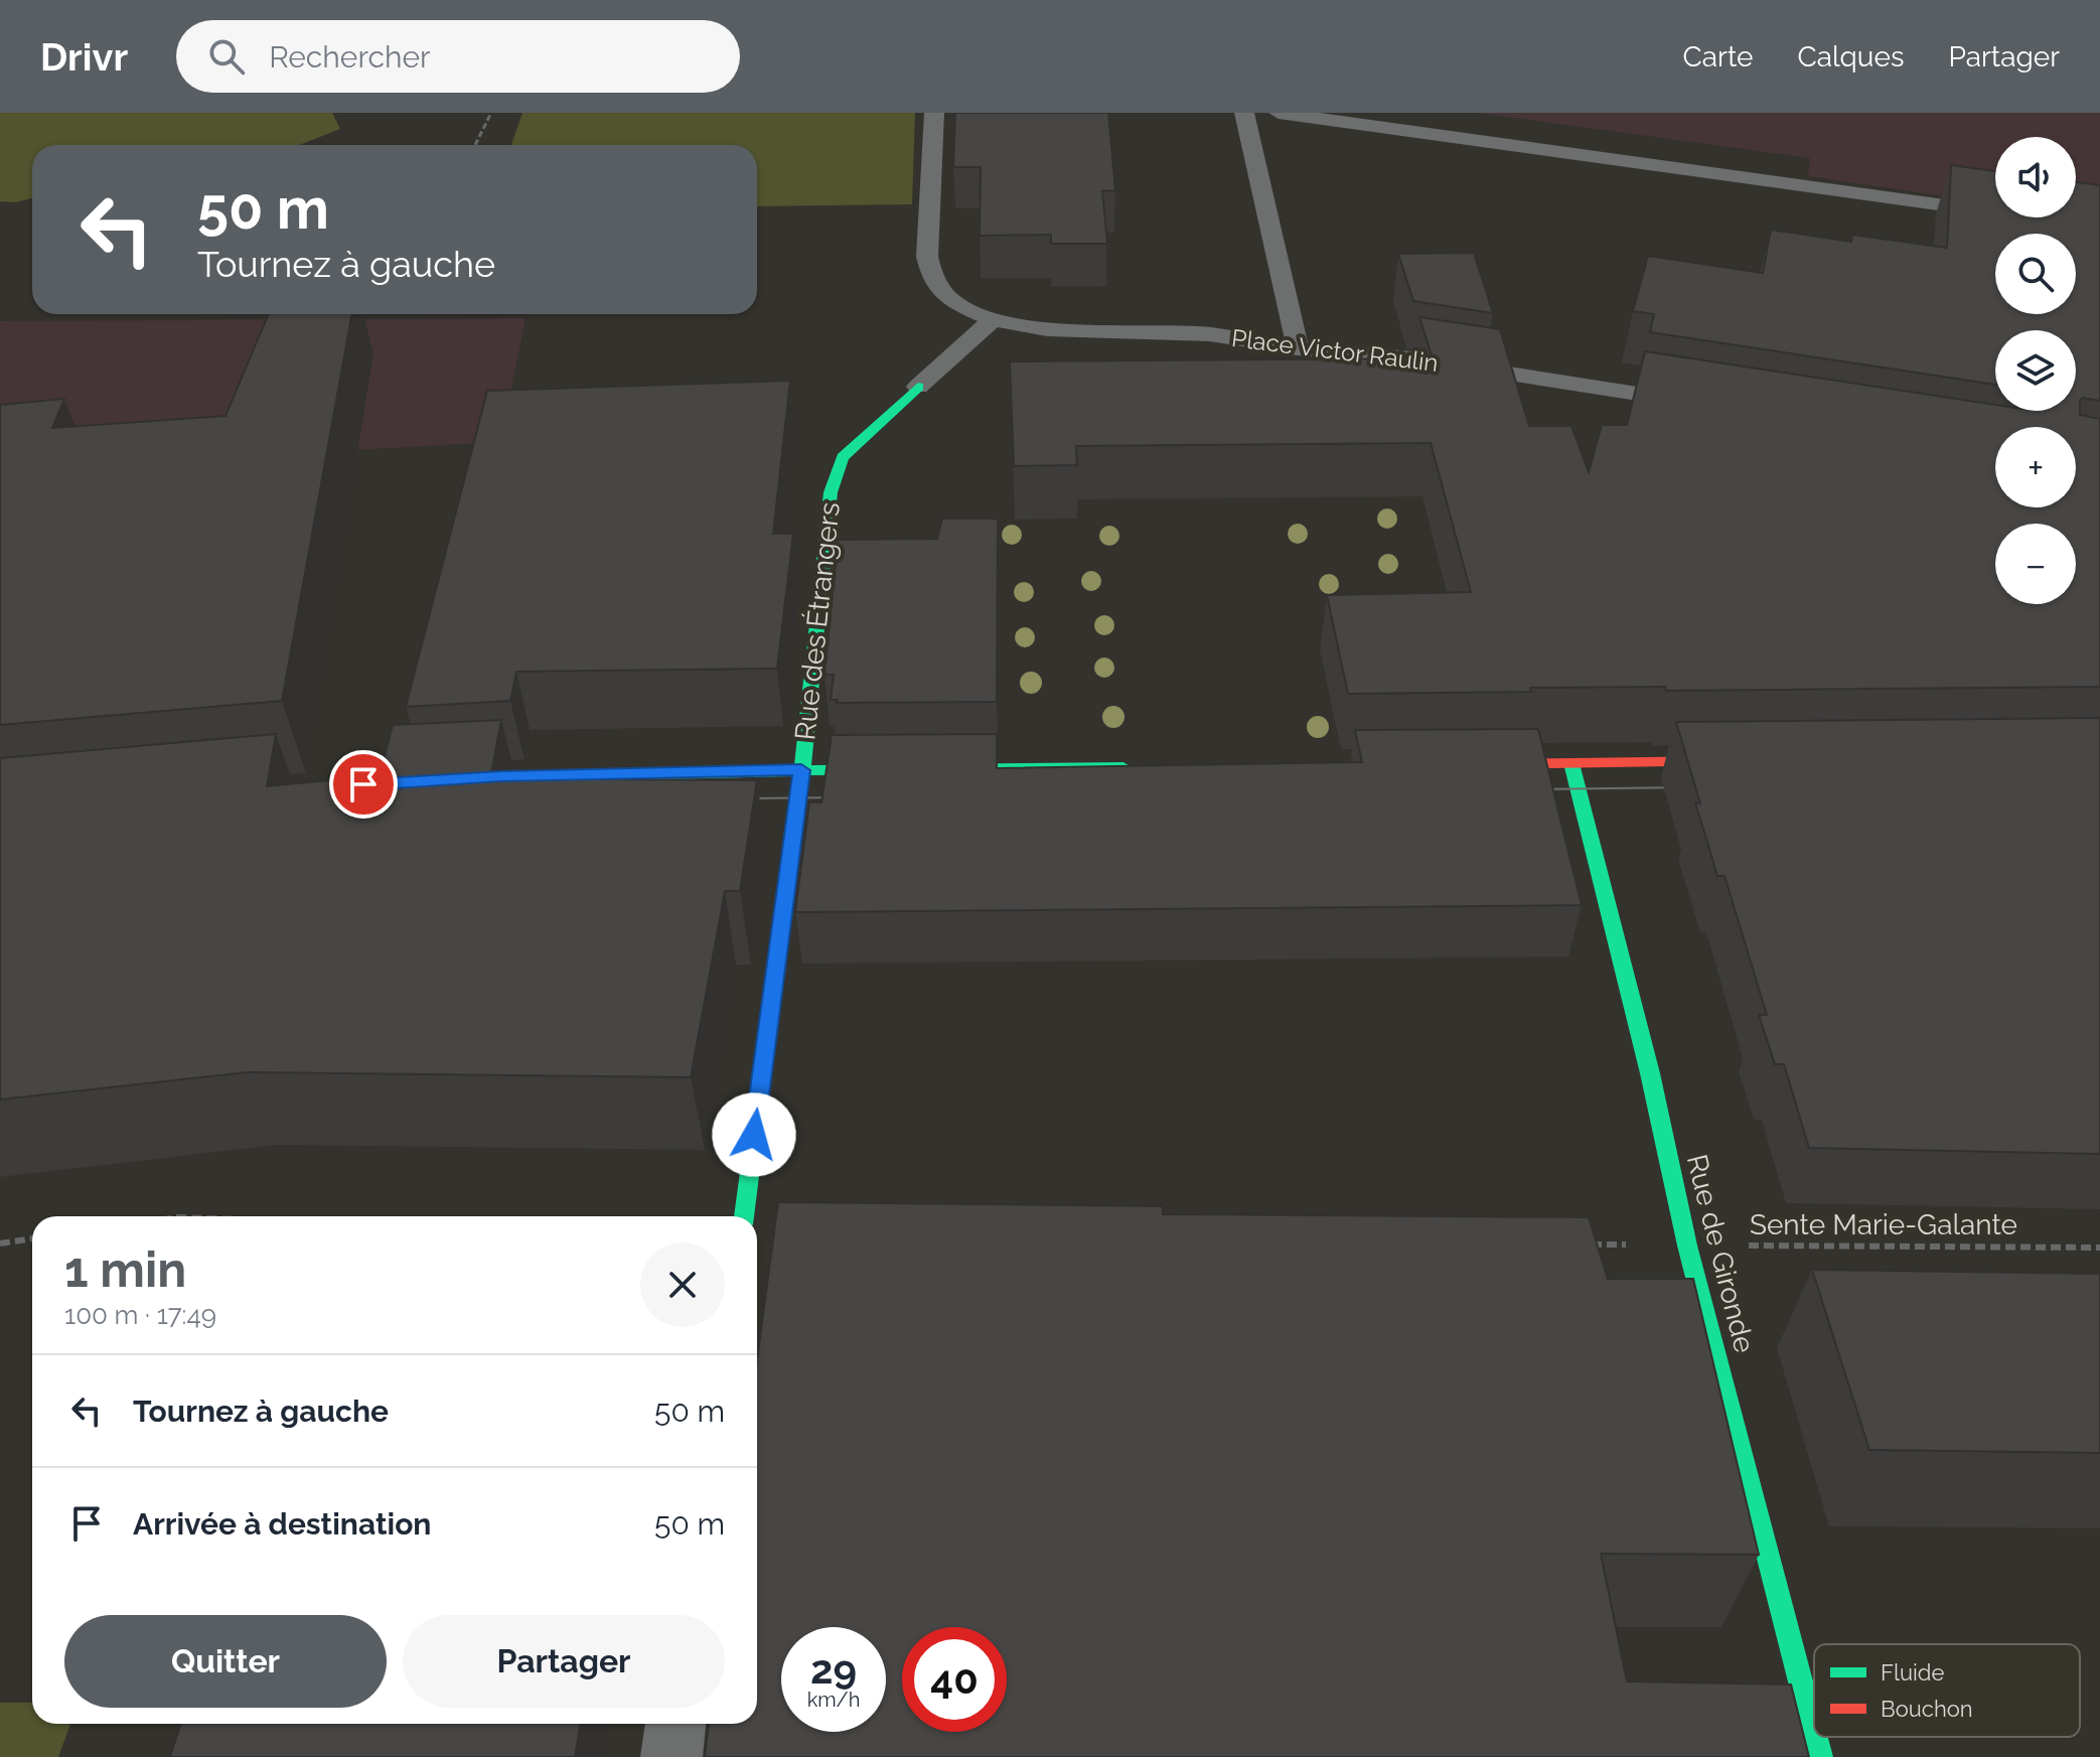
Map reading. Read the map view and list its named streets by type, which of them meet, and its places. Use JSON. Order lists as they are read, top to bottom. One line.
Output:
{"streets":{"street":["Rue des Étrangers","Rue de Gironde"],"lane":["Place Victor Raulin"],"path":["Sente Marie-Galante"]},"crossings":[["Sente Marie-Galante","Rue de Gironde"]],"legend":["Fluide","Bouchon"],"page":{"header":"Drivr","search":"Rechercher","nav":["Carte","Calques","Partager"],"map_buttons":["+","−"],"turn":["50 m","Tournez à gauche"],"heading":["1 min","100 m · 17:49"],"list":[{"name":"Tournez à gauche","value":"50 m"},{"name":"Arrivée à destination","value":"50 m"}],"buttons":["Quitter","Partager"],"speed":"29 km/h","limit":"40"}}
